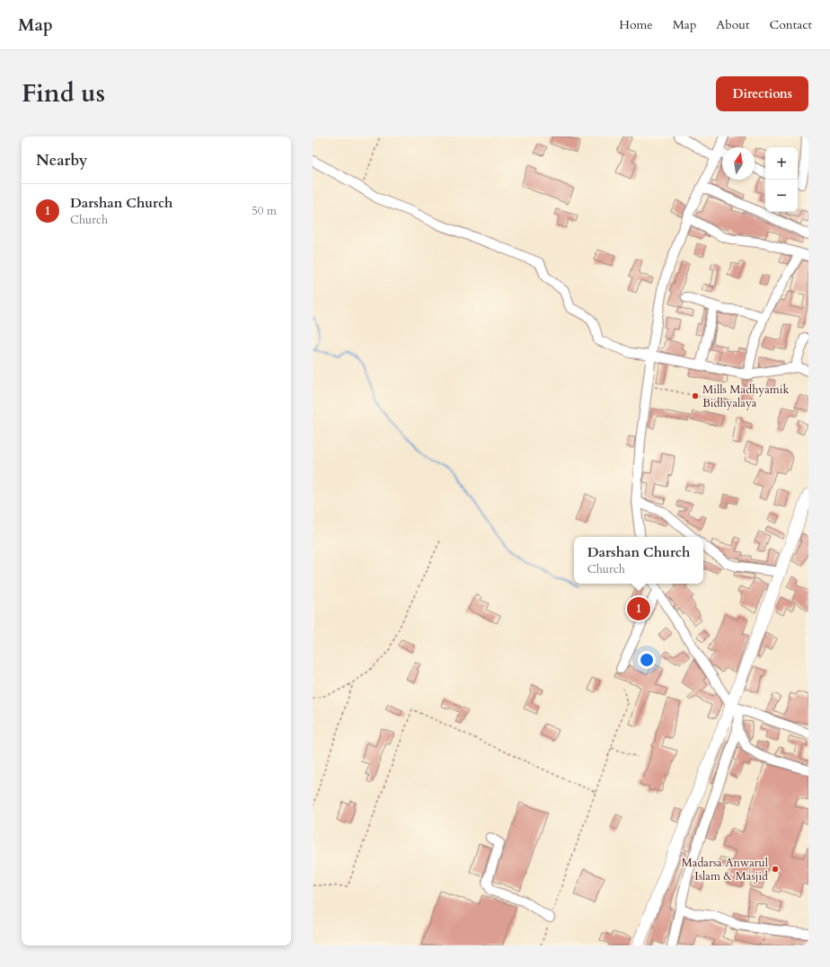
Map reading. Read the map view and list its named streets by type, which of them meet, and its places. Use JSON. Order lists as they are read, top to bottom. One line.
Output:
{"places":["Mills Madhyamik Bidhyalaya","Madarsa Anwarul Islam & Masjid"],"north":"top","page":{"header":"Map","nav":["Home","Map","About","Contact"],"title":"Find us","buttons":"Directions","heading":"Nearby","map_buttons":["+","−"],"list":[{"mark":"1","name":"Darshan Church","note":"Church","value":"50 m"}],"popup":["Darshan Church","Church"],"pins":"1"}}
